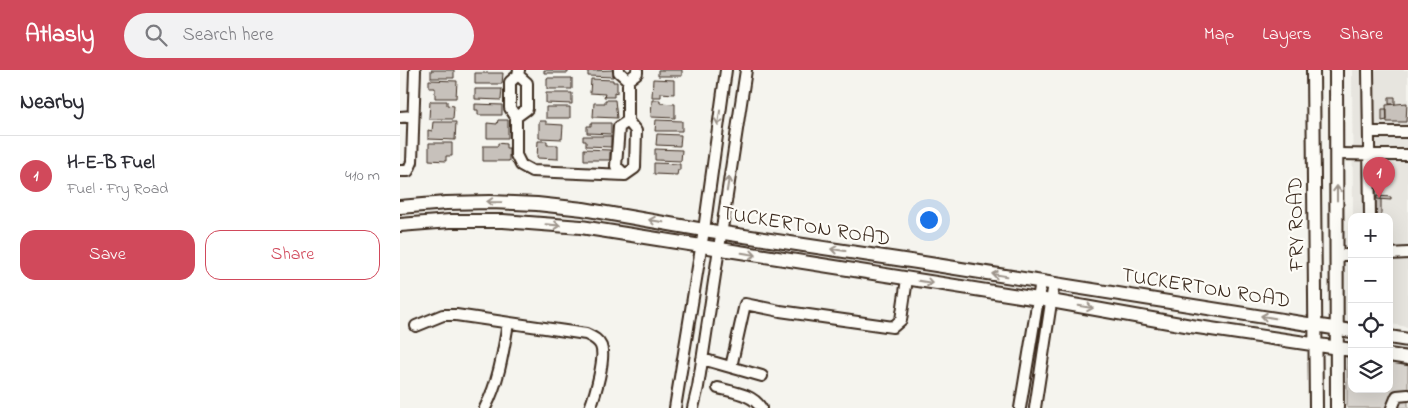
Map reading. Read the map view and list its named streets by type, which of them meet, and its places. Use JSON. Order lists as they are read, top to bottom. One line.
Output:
{"streets":{"main road":["FRY ROAD","TUCKERTON ROAD"]},"crossings":[["FRY ROAD","TUCKERTON ROAD"]],"page":{"header":"Atlasly","search":"Search here","nav":["Map","Layers","Share"],"heading":"Nearby","list":[{"mark":"1","name":"H-E-B Fuel","note":"Fuel · Fry Road","value":"410 m"}],"pins":"1","map_buttons":["+","−"],"buttons":["Save","Share"]}}
